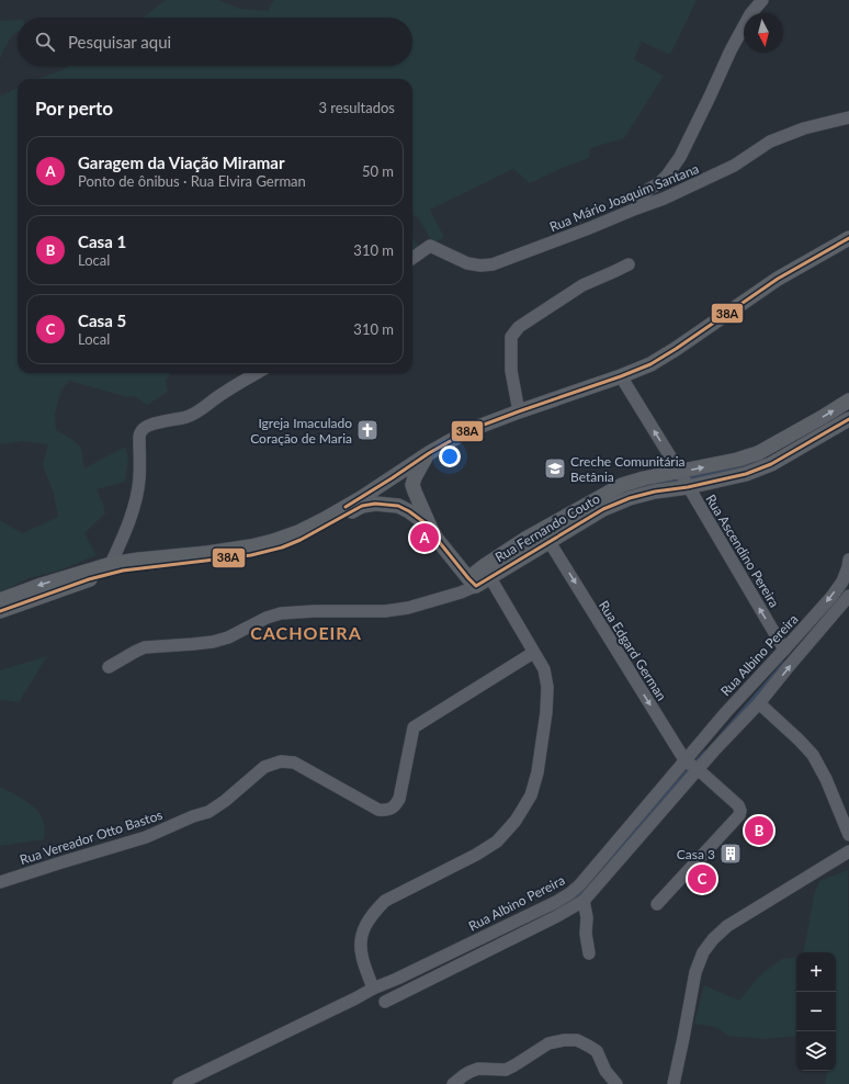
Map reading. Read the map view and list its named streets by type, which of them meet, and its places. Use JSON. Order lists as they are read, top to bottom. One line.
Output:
{"streets":{"main road":["Rua Fernando Couto"],"street":["Rua Mário Joaquim Santana","Rua Ascendino Pereira","Rua Edgard German","Rua Albino Pereira","Rua Vereador Otto Bastos"]},"crossings":[["Rua Fernando Couto","Rua Ascendino Pereira"],["Rua Fernando Couto","Rua Edgard German"],["Rua Ascendino Pereira","Rua Albino Pereira"],["Rua Edgard German","Rua Albino Pereira"]],"one_way":["Rua Ascendino Pereira"],"districts":["CACHOEIRA"],"places":{"church":["Igreja Imaculado Coração de Maria"],"school or university":["Creche Comunitária Betânia"],"building":["Casa 3"]},"lines":["transit line 38A"],"north":"bottom","page":{"search":"Pesquisar aqui","heading":["Por perto","3 resultados"],"list":[{"mark":"A","name":"Garagem da Viação Miramar","note":"Ponto de ônibus · Rua Elvira German","value":"50 m"},{"mark":"B","name":"Casa 1","note":"Local","value":"310 m"},{"mark":"C","name":"Casa 5","note":"Local","value":"310 m"}],"pins":["A","B","C"],"map_buttons":["+","−"]}}
